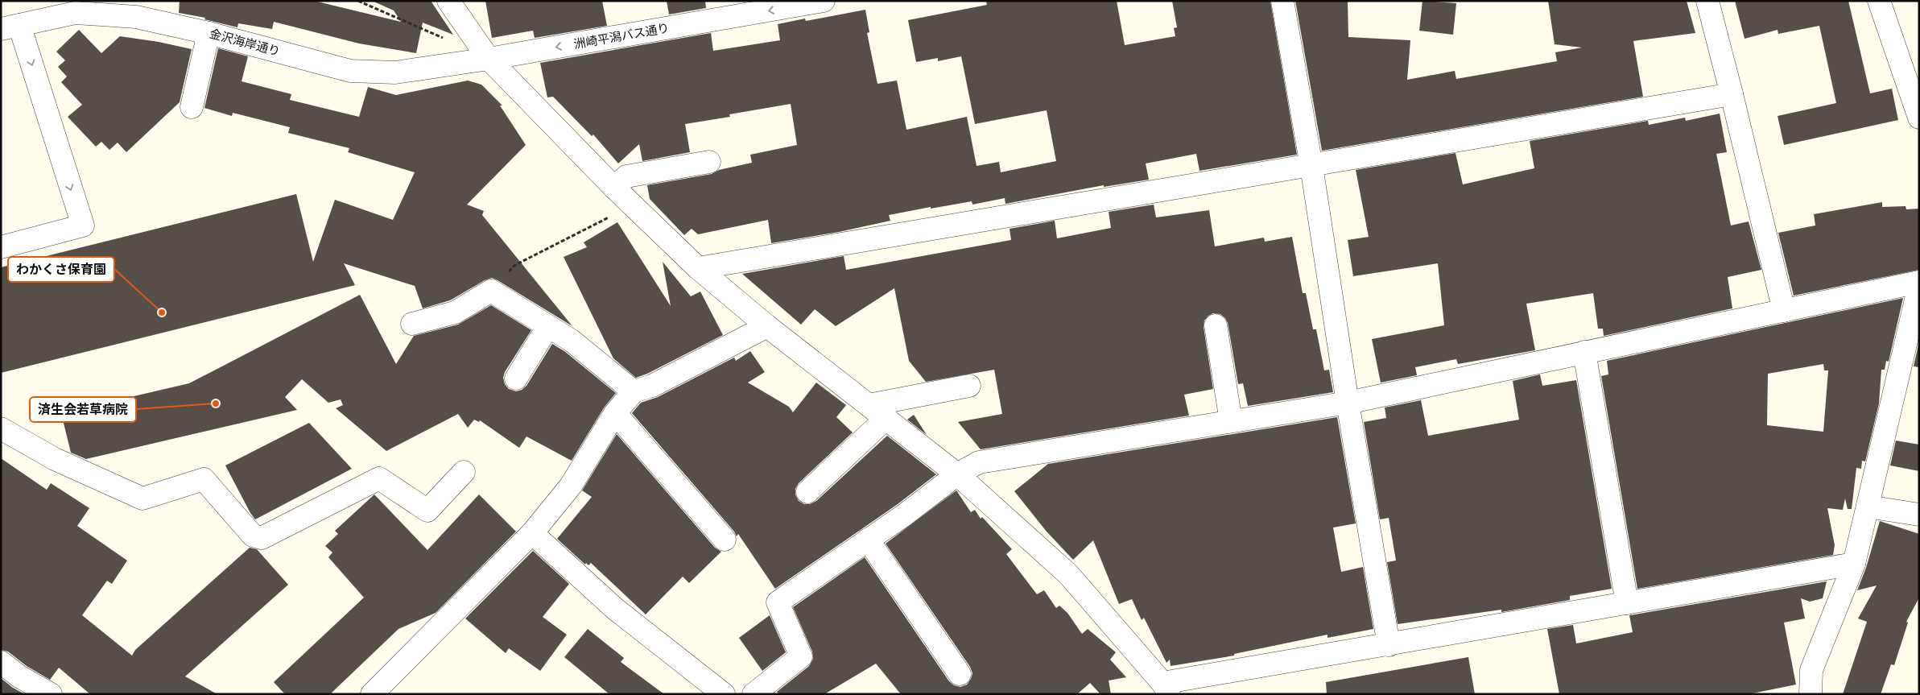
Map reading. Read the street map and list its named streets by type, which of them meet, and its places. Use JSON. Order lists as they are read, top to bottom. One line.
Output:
{"streets":{"street":["洲崎平潟バス通り","金沢海岸通り"]},"crossings":[["洲崎平潟バス通り","金沢海岸通り"]],"one_way":["洲崎平潟バス通り"],"places":["わかくさ保育園","済生会若草病院"]}
